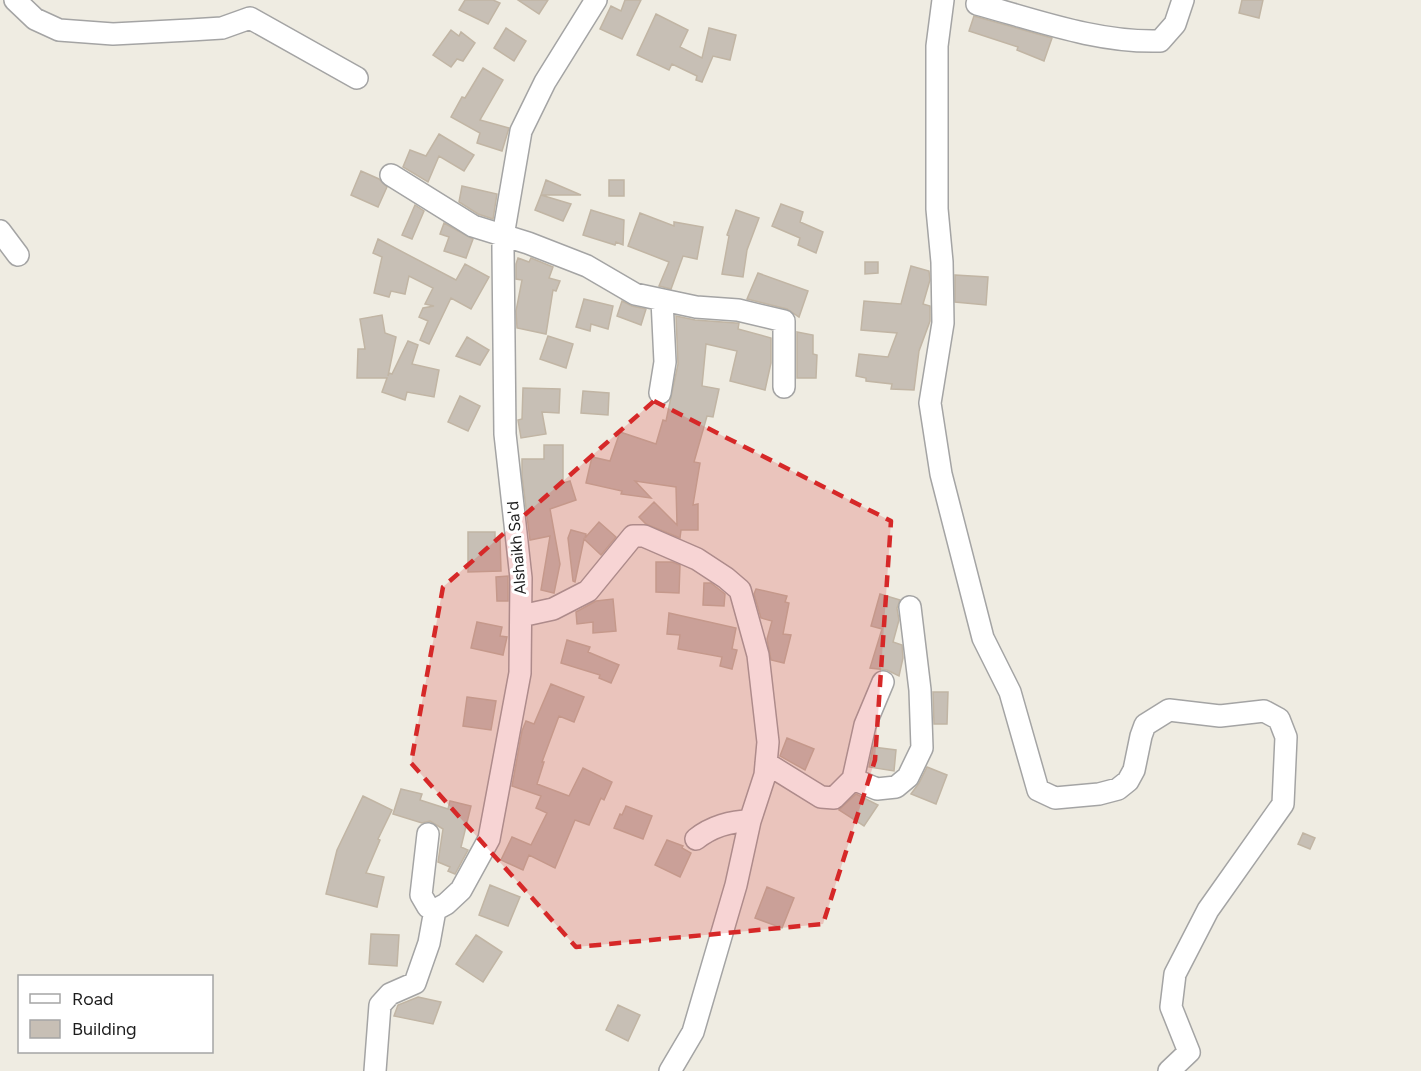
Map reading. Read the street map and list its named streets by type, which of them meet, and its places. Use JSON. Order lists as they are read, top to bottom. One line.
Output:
{"streets":{"street":["Alshaikh Sa'd"]},"legend":["Road","Building"]}
